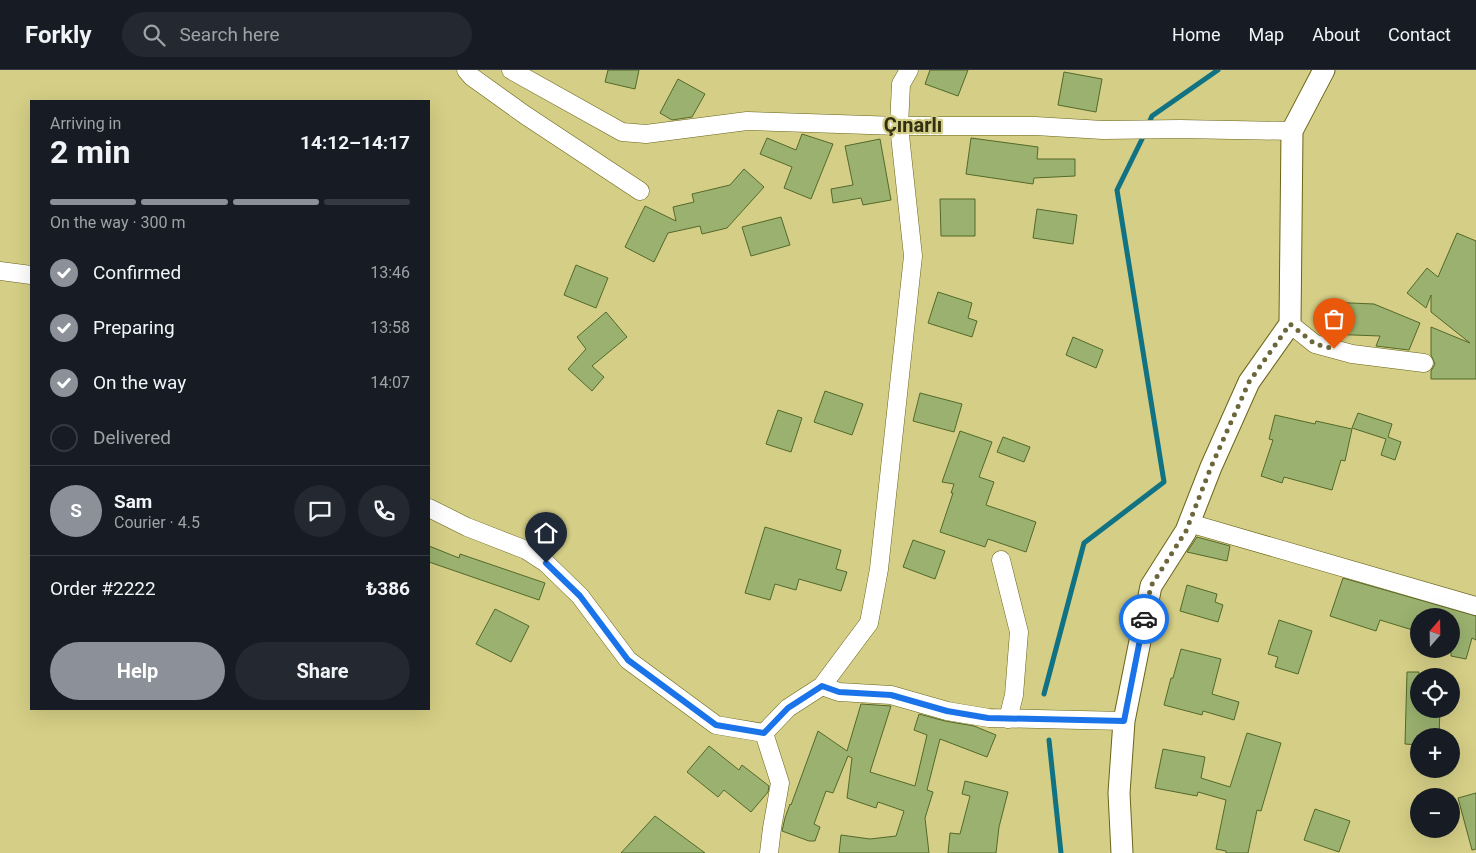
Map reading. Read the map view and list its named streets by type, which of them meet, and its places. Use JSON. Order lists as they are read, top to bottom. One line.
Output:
{"districts":["Çınarlı"],"north":"top","page":{"header":"Forkly","search":"Search here","nav":["Home","Map","About","Contact"],"heading":["2 min","Arriving in","14:12–14:17"],"panel":["Sam","Courier · 4.5","Order #2222","₺386"],"bar":"On the way · 300 m","list":[["Confirmed","13:46"],["Preparing","13:58"],["On the way","14:07"],"Delivered"],"round":"S","map_buttons":["+","−"],"buttons":["Help","Share"]}}
